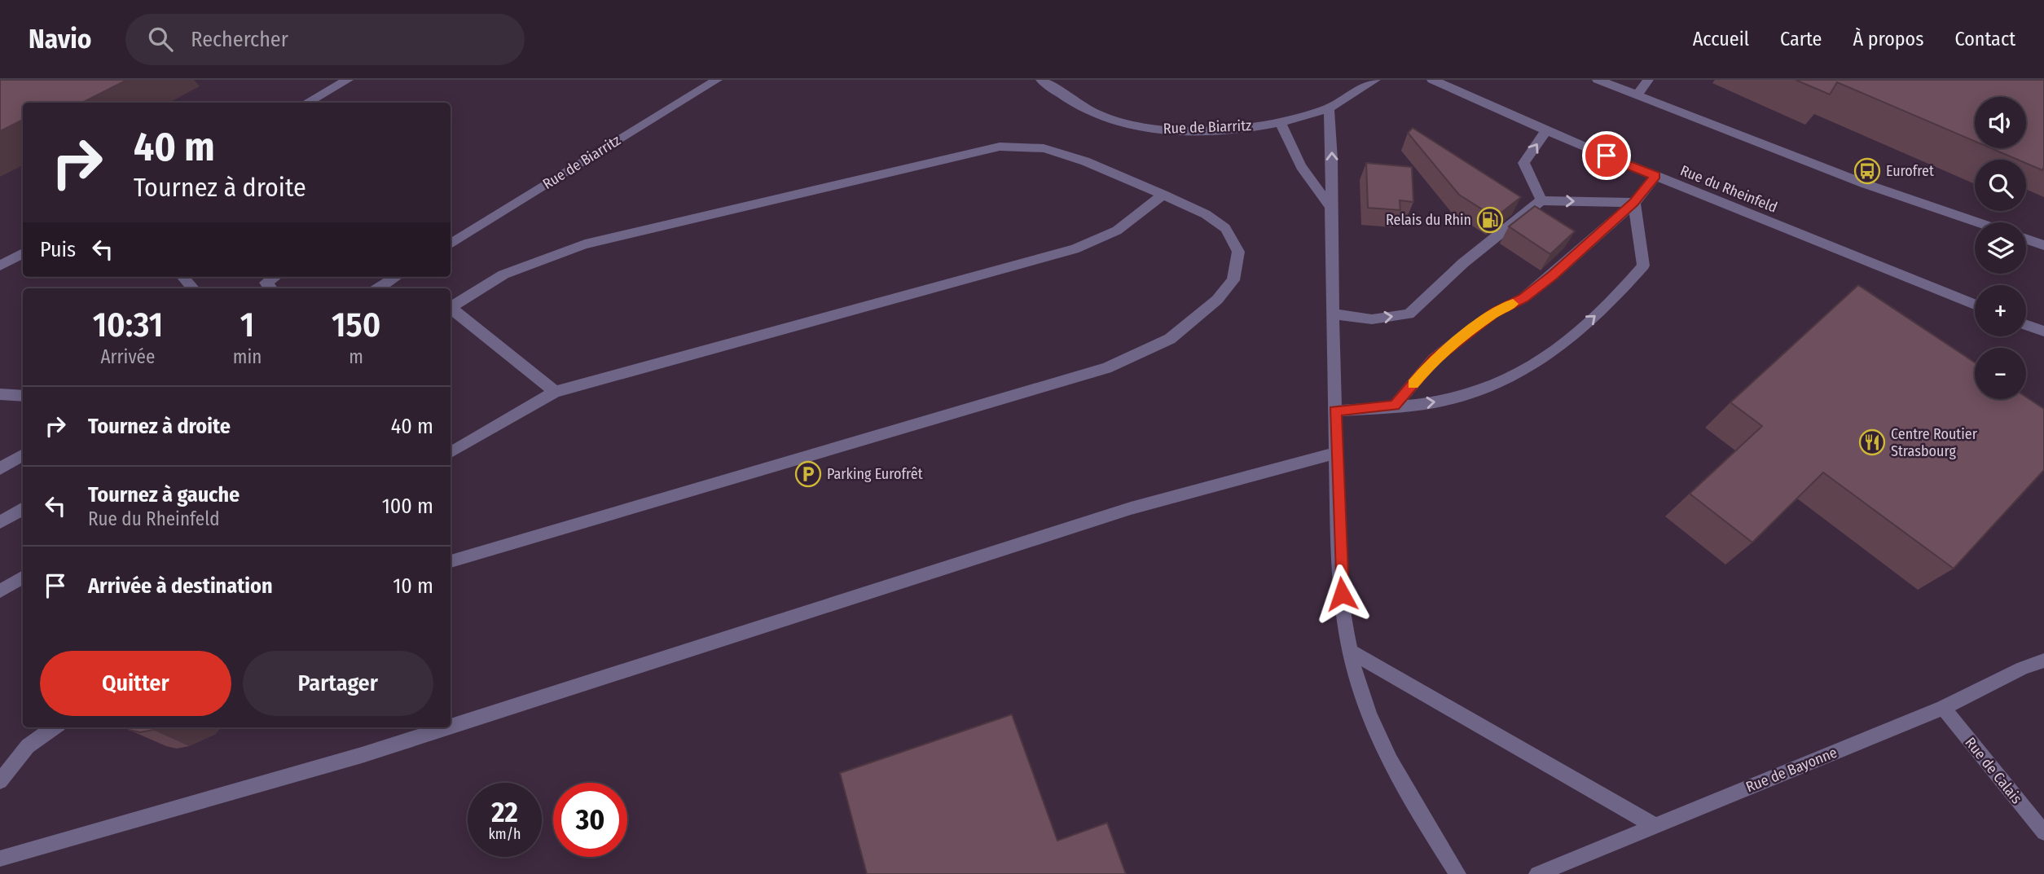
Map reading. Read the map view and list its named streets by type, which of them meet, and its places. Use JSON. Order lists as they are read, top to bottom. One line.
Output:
{"streets":{"street":["Rue de Biarritz","Rue du Rheinfeld","Rue de Bayonne","Rue de Calais"]},"crossings":[["Rue de Bayonne","Rue de Calais"]],"places":{"bus stop":["Eurofret"],"fuel station":["Relais du Rhin"],"restaurant":["Centre Routier Strasbourg"],"parking":["Parking Eurofrêt"]},"page":{"header":"Navio","search":"Rechercher","nav":["Accueil","Carte","À propos","Contact"],"map_buttons":["+","−"],"turn":["40 m","Tournez à droite"],"then":"Puis","eta":["10:31","Arrivée","1","min","150","m"],"list":[{"name":"Tournez à droite","value":"40 m"},{"name":"Tournez à gauche","note":"Rue du Rheinfeld","value":"100 m"},{"name":"Arrivée à destination","value":"10 m"}],"buttons":["Quitter","Partager"],"speed":"22 km/h","limit":"30"}}
